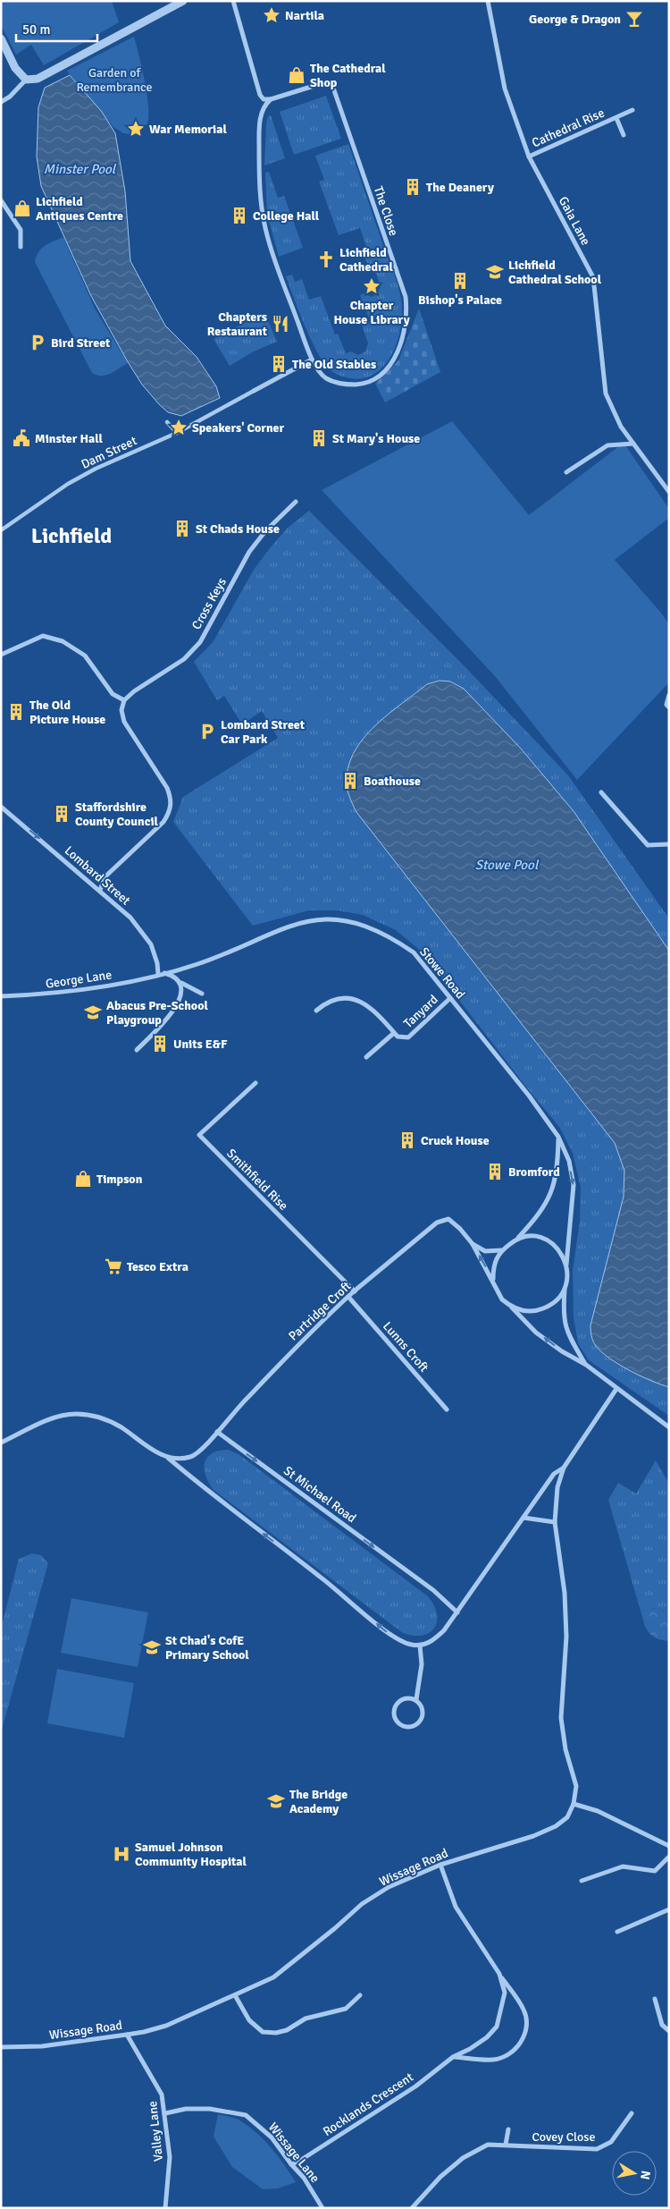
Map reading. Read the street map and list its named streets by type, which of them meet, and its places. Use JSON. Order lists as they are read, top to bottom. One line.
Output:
{"streets":{"street":["Cathedral Rise","The Close","Gaia Lane","Dam Street","Cross Keys","Lombard Street","Stowe Road","George Lane","Tanyard","Smithfield Rise","Partridge Croft","Lunns Croft","St Michael Road","Wissage Road","Rocklands Crescent","Valley Lane","Covey Close","Wissage Lane"]},"crossings":[["Cathedral Rise","Gaia Lane"],["Lombard Street","Stowe Road"],["Lombard Street","George Lane"],["Stowe Road","George Lane"],["Stowe Road","Tanyard"],["Smithfield Rise","Partridge Croft"],["Partridge Croft","Lunns Croft"],["Partridge Croft","St Michael Road"],["Wissage Road","Rocklands Crescent"],["Wissage Road","Valley Lane"],["Rocklands Crescent","Wissage Lane"],["Valley Lane","Wissage Lane"]],"one_way":["Lombard Street","St Michael Road"],"districts":["Lichfield"],"water":["Minster Pool","Stowe Pool"],"parks":["Garden of Remembrance"],"places":{"place":["Nartila","War Memorial","Chapter House Library","Speakers' Corner"],"bar":["George & Dragon"],"shop":["The Cathedral Shop","Lichfield Antiques Centre","Timpson"],"building":["The Deanery","College Hall","Bishop's Palace","The Old Stables","St Mary's House","St Chads House","The Old Picture House","Boathouse","Staffordshire County Council","Units E&F","Cruck House","Bromford"],"church":["Lichfield Cathedral"],"school or university":["Lichfield Cathedral School","Abacus Pre-School Playgroup","St Chad's CofE Primary School","The Bridge Academy"],"restaurant":["Chapters Restaurant"],"parking":["Bird Street","Lombard Street Car Park"],"public building":["Minster Hall"],"supermarket":["Tesco Extra"],"hospital":["Samuel Johnson Community Hospital"]},"scale_bar":"50 m","north":"right"}
